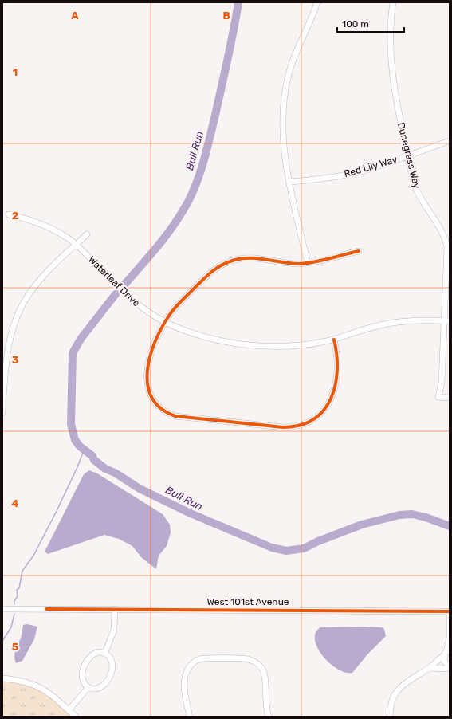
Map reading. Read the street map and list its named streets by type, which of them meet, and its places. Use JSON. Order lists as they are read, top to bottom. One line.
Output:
{"streets":{"street":["Dunegrass Way","Red Lily Way","Waterleaf Drive","West 101st Avenue"]},"crossings":[["Dunegrass Way","Red Lily Way"],["Dunegrass Way","Waterleaf Drive"]],"water":["Bull Run"],"scale_bar":"100 m","grid":{"columns":["A","B"],"rows":["1","2","3","4","5"]}}
